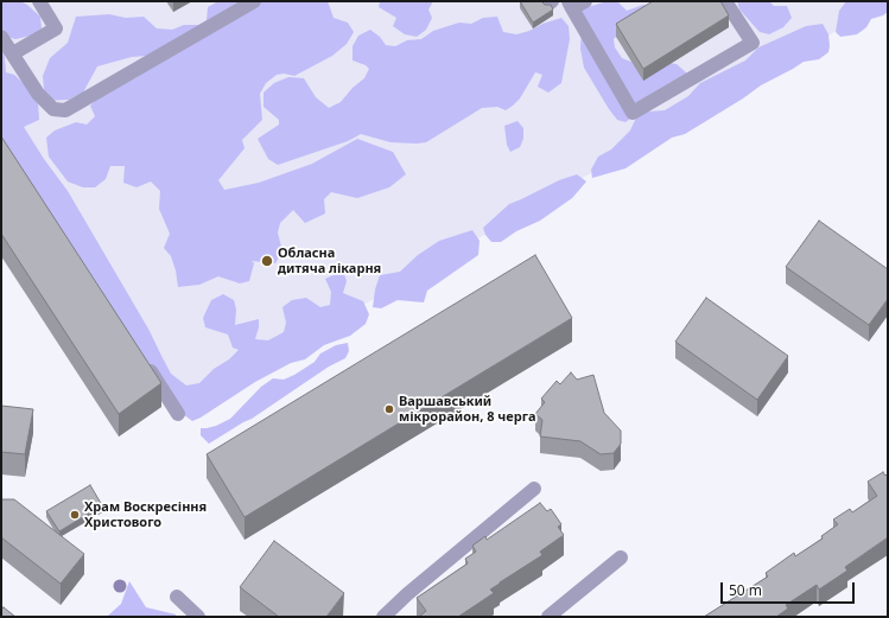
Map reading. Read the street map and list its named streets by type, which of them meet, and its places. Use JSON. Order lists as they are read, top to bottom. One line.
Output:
{"places":["Обласна дитяча лікарня","Варшавський мікрорайон, 8 черга","Храм Воскресіння Христового"],"scale_bar":"50 m"}
